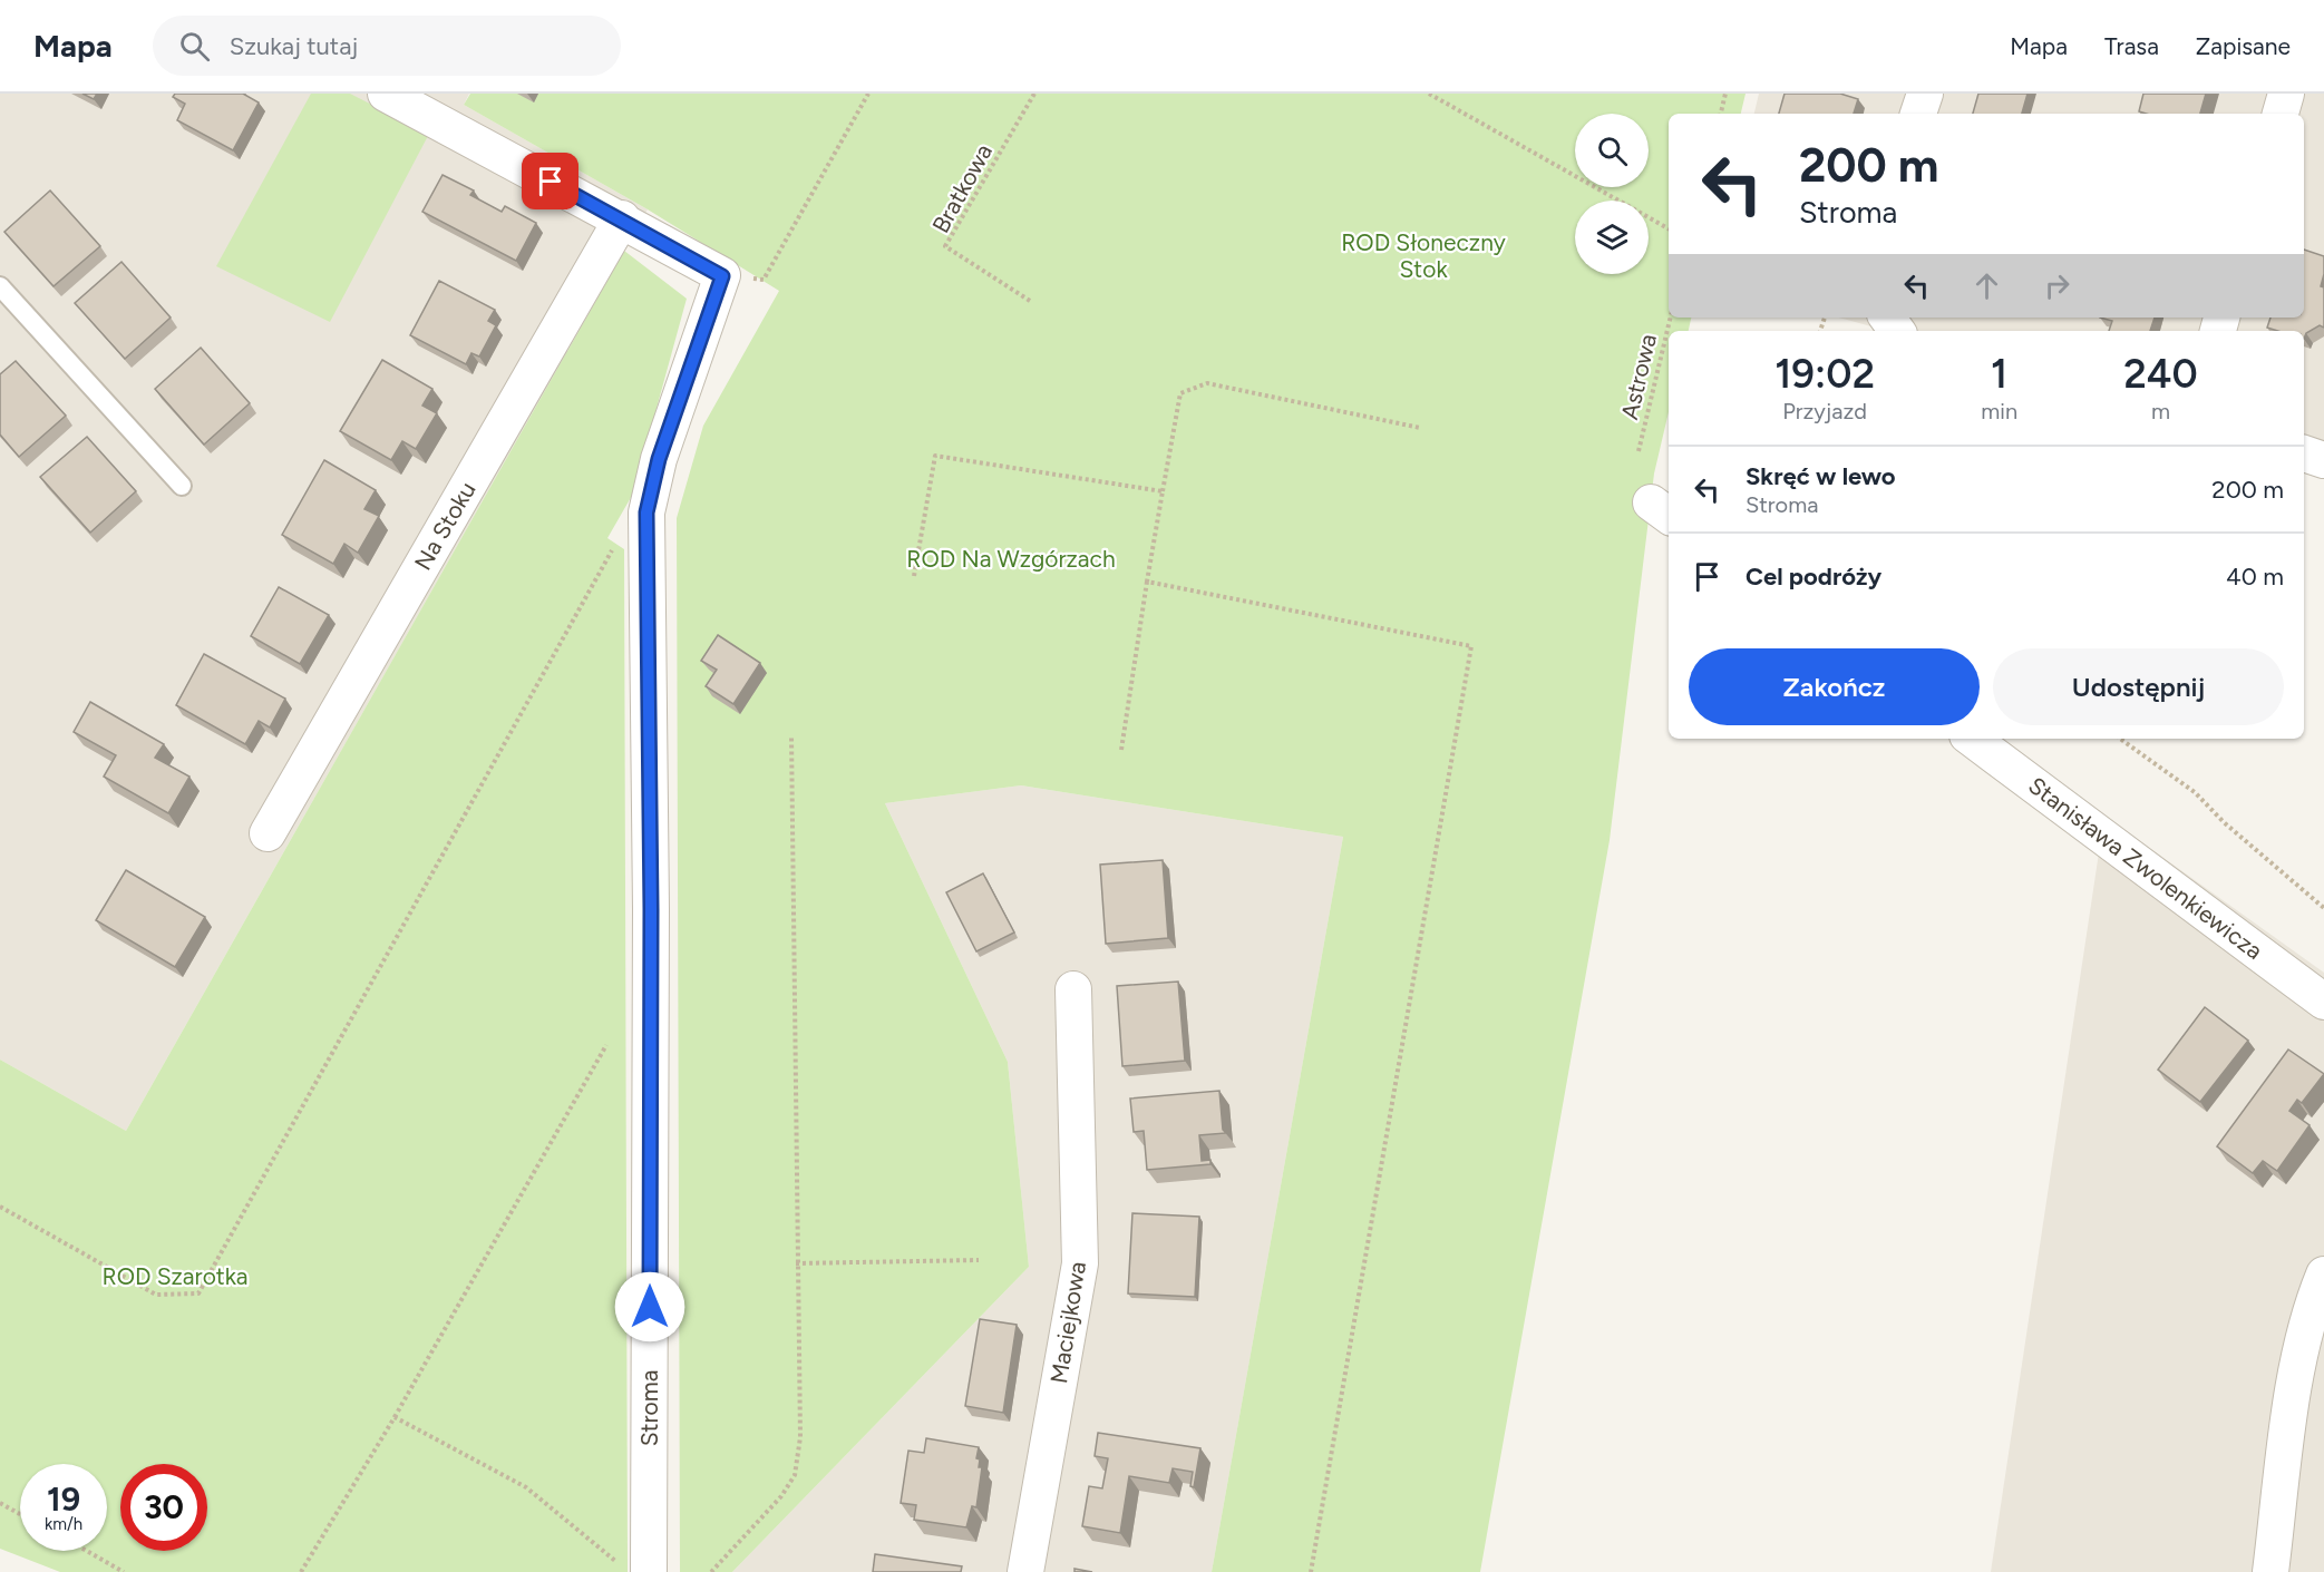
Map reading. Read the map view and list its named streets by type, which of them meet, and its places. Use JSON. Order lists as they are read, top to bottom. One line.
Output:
{"streets":{"street":["Na Stoku","Stanisława Zwolenkiewicza","Maciejkowa","Stroma"],"path":["Bratkowa","Astrowa"]},"parks":["ROD Słoneczny Stok","ROD Na Wzgórzach","ROD Szarotka"],"page":{"header":"Mapa","search":"Szukaj tutaj","nav":["Mapa","Trasa","Zapisane"],"turn":["200 m","Stroma"],"eta":["19:02","Przyjazd","1","min","240","m"],"list":[{"name":"Skręć w lewo","note":"Stroma","value":"200 m"},{"name":"Cel podróży","value":"40 m"}],"buttons":["Zakończ","Udostępnij"],"speed":"19 km/h","limit":"30"}}
